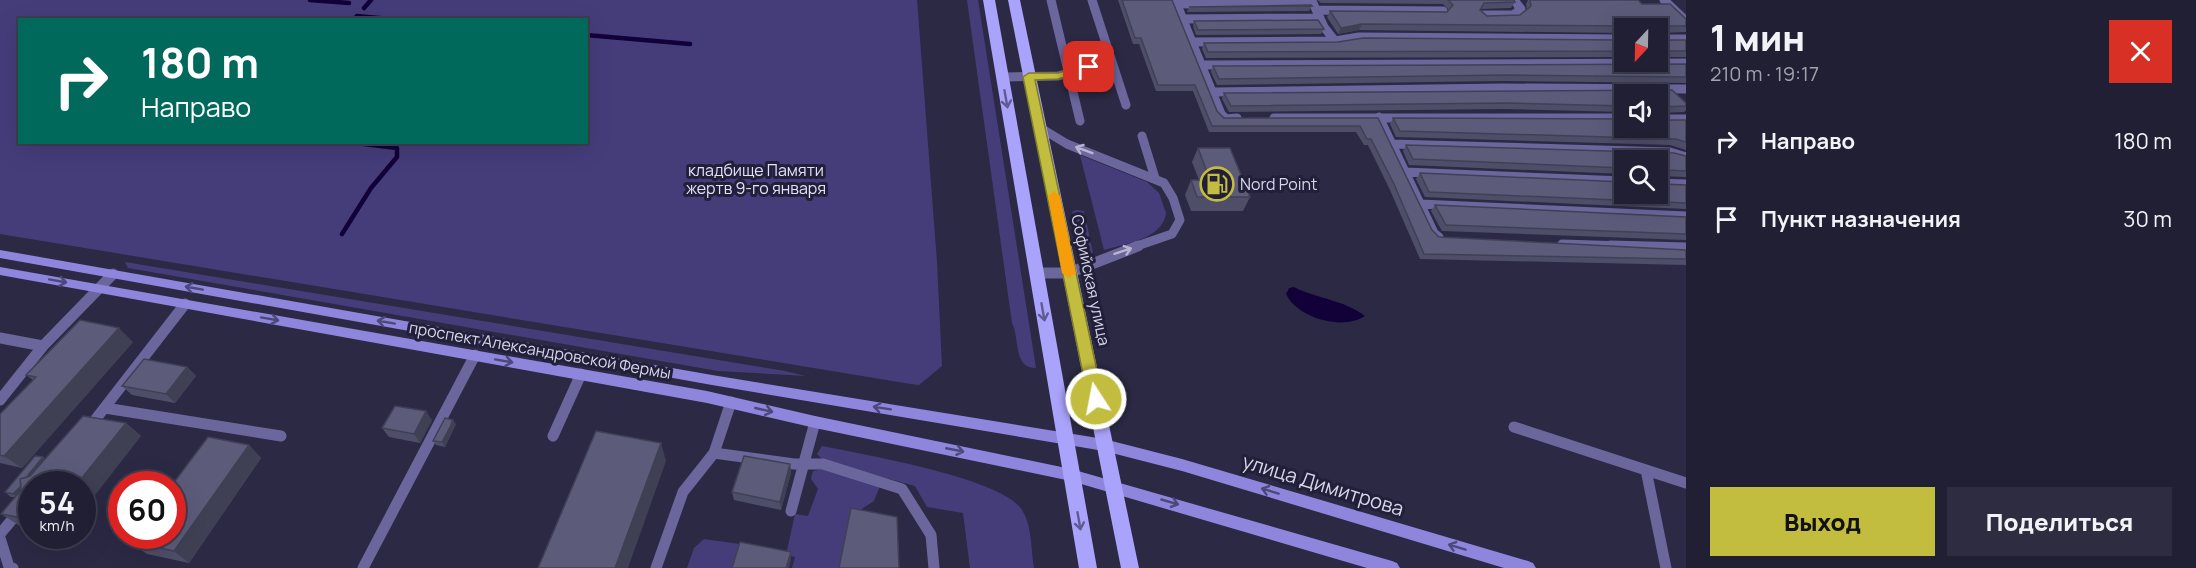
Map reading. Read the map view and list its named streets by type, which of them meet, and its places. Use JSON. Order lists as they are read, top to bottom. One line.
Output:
{"streets":{"main road":["Софийская улица","проспект Александровской Фермы","улица Димитрова"]},"crossings":[["Софийская улица","проспект Александровской Фермы"],["Софийская улица","улица Димитрова"],["проспект Александровской Фермы","улица Димитрова"]],"parks":["кладбище Памяти жертв 9-го января"],"places":{"fuel station":["Nord Point"]},"north":"bottom","page":{"heading":["1 мин","210 m · 19:17"],"turn":["180 m","Направо"],"list":[{"name":"Направо","value":"180 m"},{"name":"Пункт назначения","value":"30 m"}],"speed":"54 km/h","limit":"60","buttons":["Выход","Поделиться"]}}
